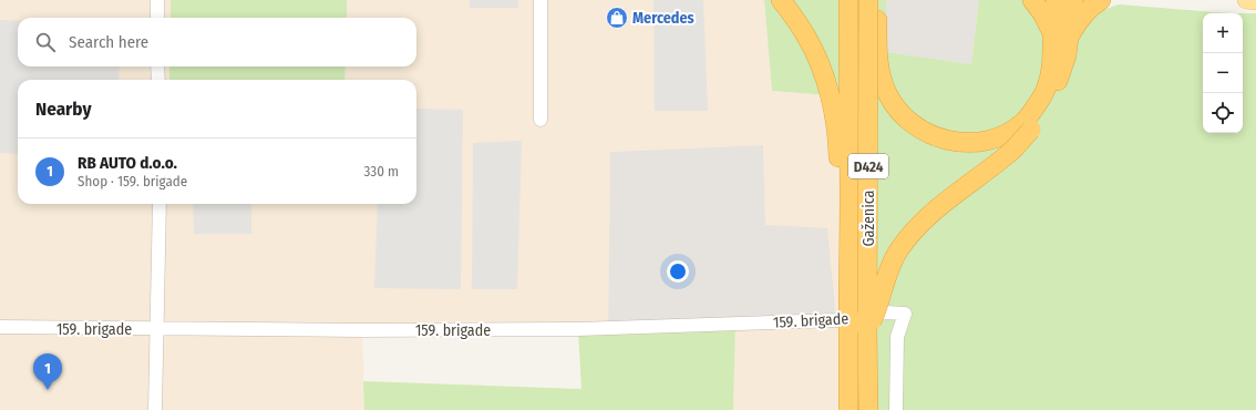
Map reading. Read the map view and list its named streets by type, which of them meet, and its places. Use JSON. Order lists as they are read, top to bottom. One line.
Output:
{"streets":{"highway":["D424","Gaženica"],"street":["159. brigade"]},"places":{"shop":["Mercedes"]},"page":{"map_buttons":["+","−"],"search":"Search here","heading":"Nearby","list":[{"mark":"1","name":"RB AUTO d.o.o.","note":"Shop · 159. brigade","value":"330 m"}],"pins":"1"}}
